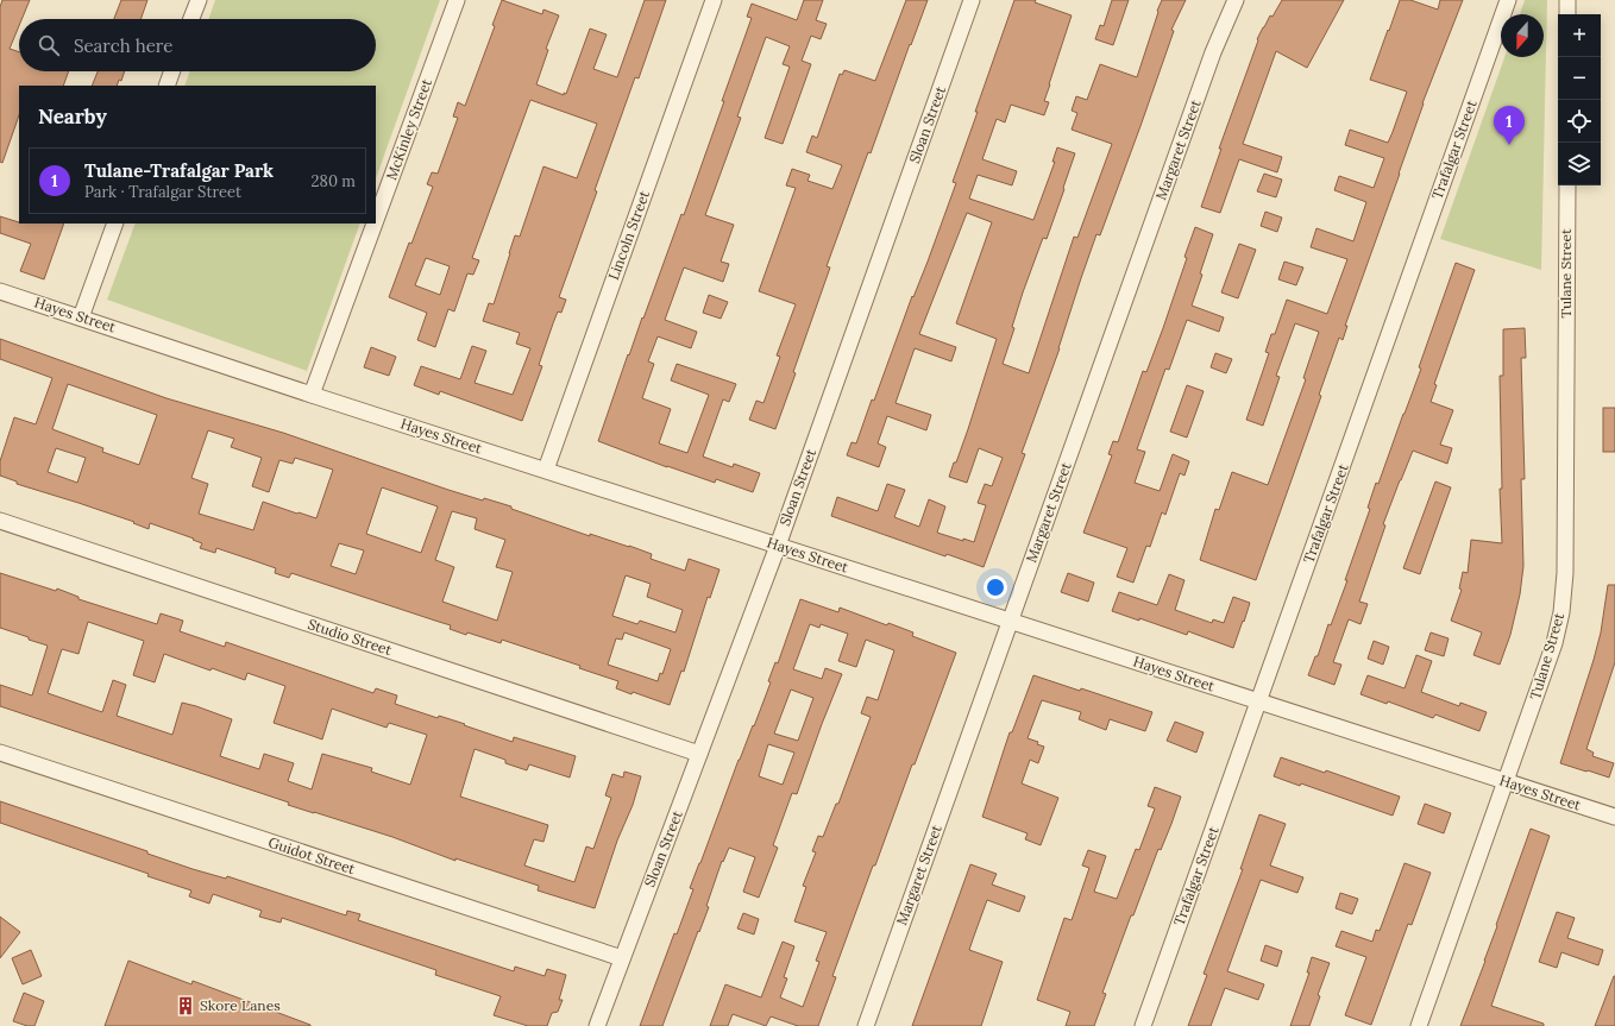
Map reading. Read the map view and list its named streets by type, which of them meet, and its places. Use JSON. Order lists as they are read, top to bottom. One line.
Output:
{"streets":{"street":["Sloan Street","McKinley Street","Margaret Street","Trafalgar Street","Lincoln Street","Tulane Street","Hayes Street","Studio Street","Guidot Street"]},"crossings":[["Sloan Street","Hayes Street"],["Sloan Street","Studio Street"],["Sloan Street","Guidot Street"],["McKinley Street","Hayes Street"],["Margaret Street","Hayes Street"],["Trafalgar Street","Hayes Street"],["Lincoln Street","Hayes Street"],["Tulane Street","Hayes Street"]],"places":{"building":["Skore Lanes"]},"north":"bottom","page":{"map_buttons":["+","−"],"search":"Search here","heading":"Nearby","pins":"1","list":[{"mark":"1","name":"Tulane-Trafalgar Park","note":"Park · Trafalgar Street","value":"280 m"}]}}
